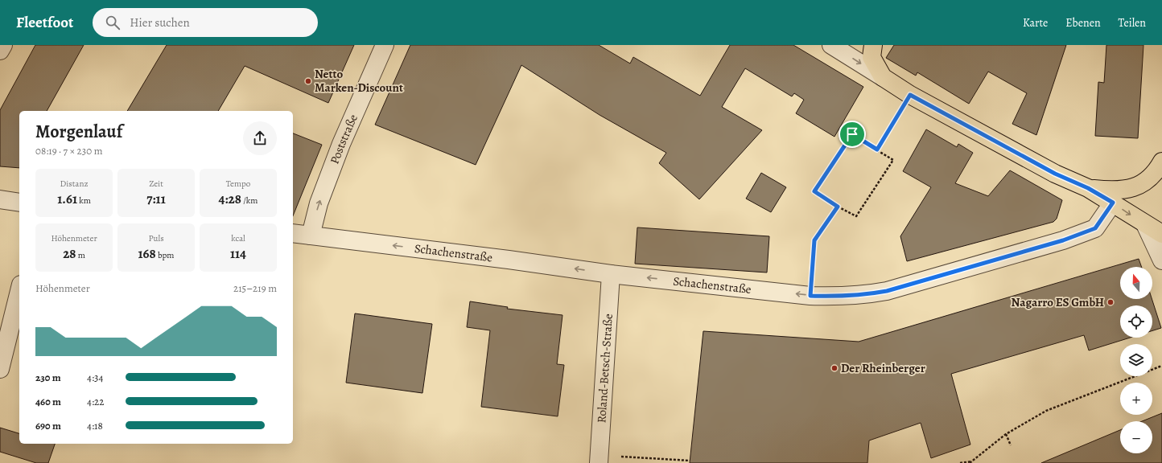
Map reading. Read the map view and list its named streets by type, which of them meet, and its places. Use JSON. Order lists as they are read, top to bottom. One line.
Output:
{"streets":{"street":["Poststraße","Schachenstraße","Roland-Betsch-Straße"]},"crossings":[["Poststraße","Schachenstraße"],["Schachenstraße","Roland-Betsch-Straße"]],"one_way":["Poststraße","Schachenstraße"],"places":["Netto Marken-Discount","Nagarro ES GmbH","Der Rheinberger"],"north":"top","page":{"header":"Fleetfoot","search":"Hier suchen","nav":["Karte","Ebenen","Teilen"],"heading":["Morgenlauf","08:19 · 7 × 230 m"],"stats":[["Distanz","1.61 km"],["Zeit","7:11"],["Tempo","4:28 /km"],["Höhenmeter","28 m"],["Puls","168 bpm"],["kcal","114"]],"map_buttons":["+","−"],"chart":["Höhenmeter","215–219 m"],"list":[{"name":"230 m","note":"4:34"},{"name":"460 m","note":"4:22"},{"name":"690 m","note":"4:18"}]}}
